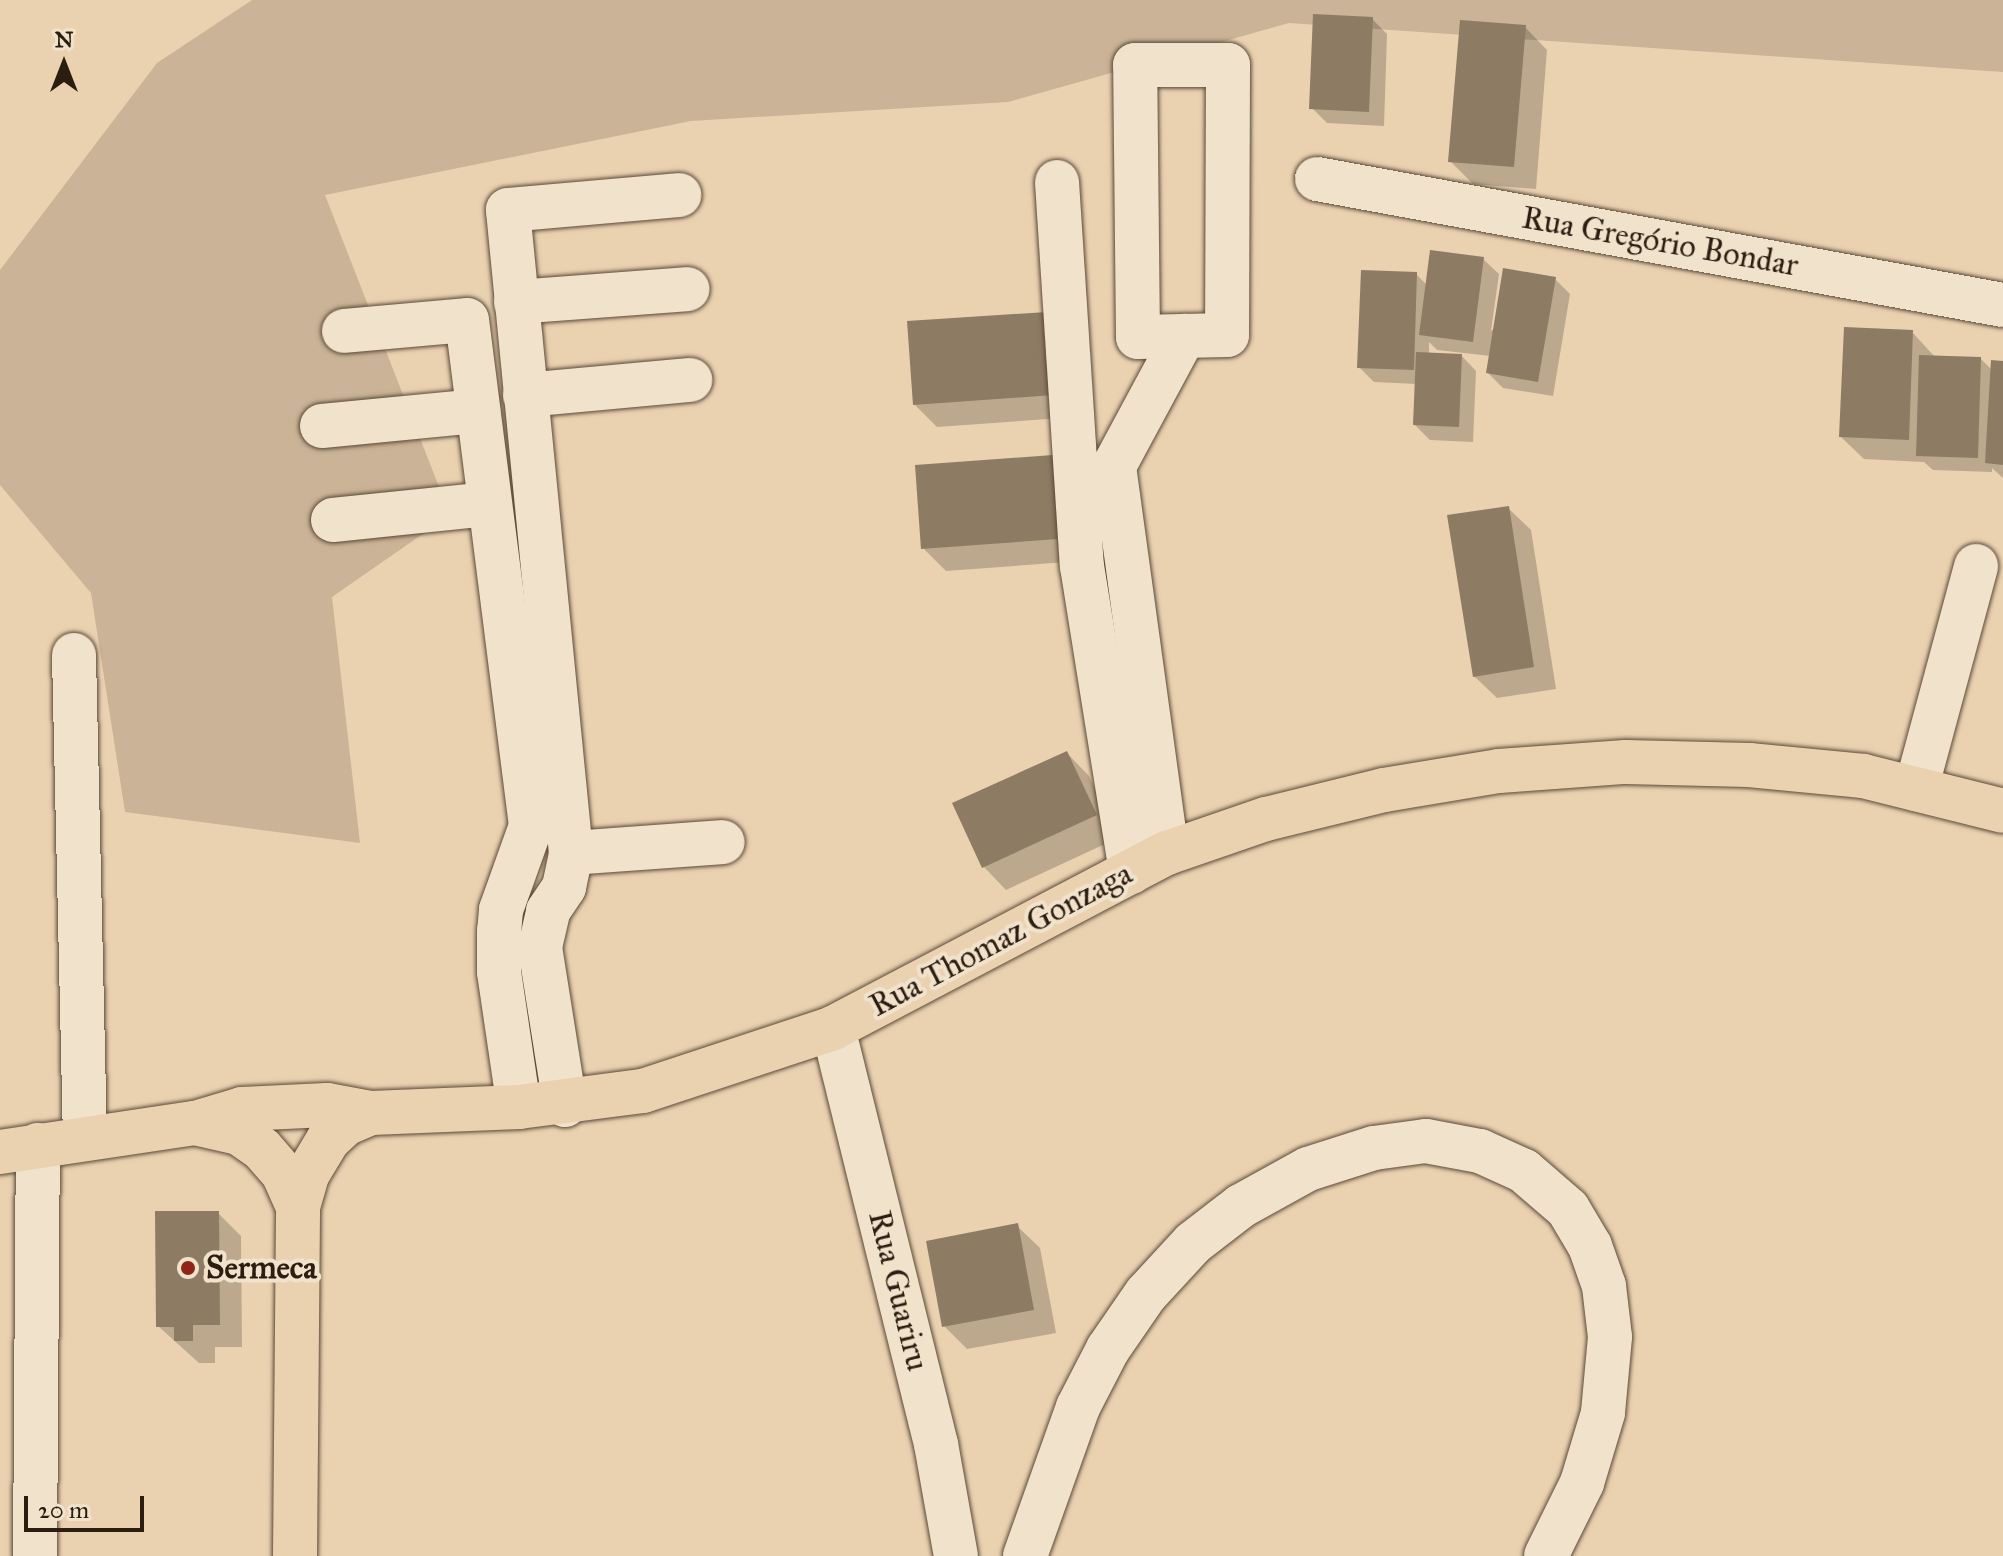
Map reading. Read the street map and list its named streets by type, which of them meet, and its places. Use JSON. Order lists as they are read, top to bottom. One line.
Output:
{"streets":{"main road":["Rua Thomaz Gonzaga"],"street":["Rua Gregório Bondar","Rua Guariru"]},"crossings":[["Rua Thomaz Gonzaga","Rua Guariru"]],"places":["Sermeca"],"scale_bar":"20 m","north":"top"}
